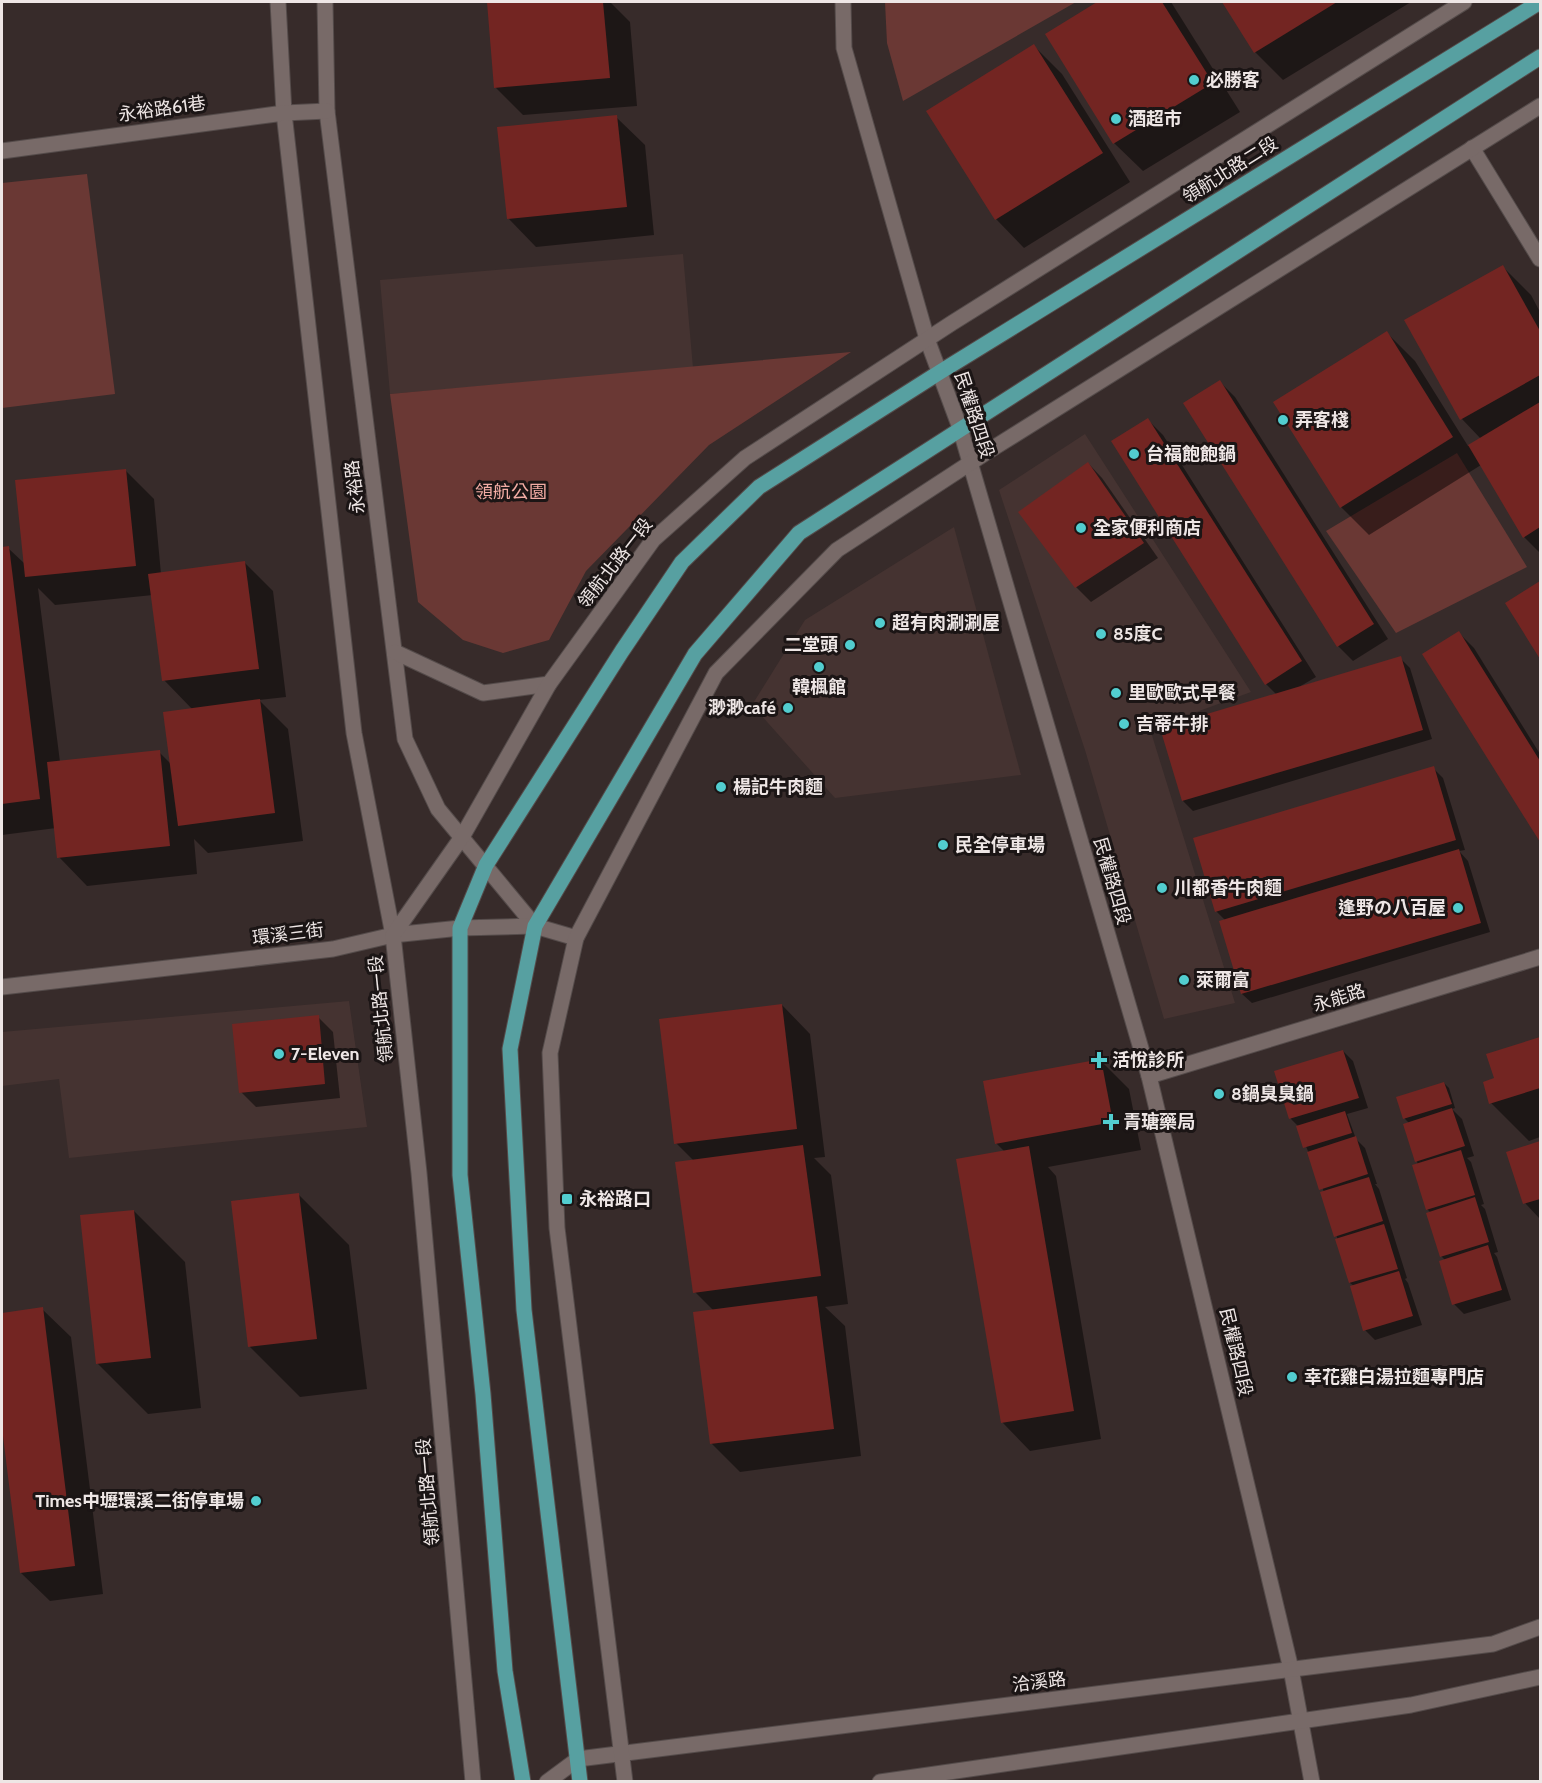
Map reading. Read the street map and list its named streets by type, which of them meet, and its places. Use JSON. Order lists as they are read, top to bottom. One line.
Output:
{"streets":{"main road":["領航北路二段"],"street":["永裕路61巷","民權路四段","永裕路","領航北路一段","環溪三街","永能路","洽溪路"]},"crossings":[["永裕路61巷","永裕路"],["領航北路二段","民權路四段"],["領航北路二段","領航北路一段"],["民權路四段","領航北路一段"],["民權路四段","永能路"],["民權路四段","洽溪路"],["永裕路","領航北路一段"],["永裕路","環溪三街"],["領航北路一段","環溪三街"]],"parks":["領航公園"],"places":{"other":["必勝客","酒超市","弄客棧","台福飽飽鍋","全家便利商店","超有肉涮涮屋","85度C","二堂頭","韓楓館","里歐歐式早餐","渺渺café","吉蒂牛排","楊記牛肉麵","民全停車場","川都香牛肉麵","逢野の八百屋","萊爾富","7-Eleven","8鍋臭臭鍋","幸花雞白湯拉麵專門店","Times中壢環溪二街停車場"],"health":["活悅診所","青瑭藥局"],"transit":["永裕路口"]}}
